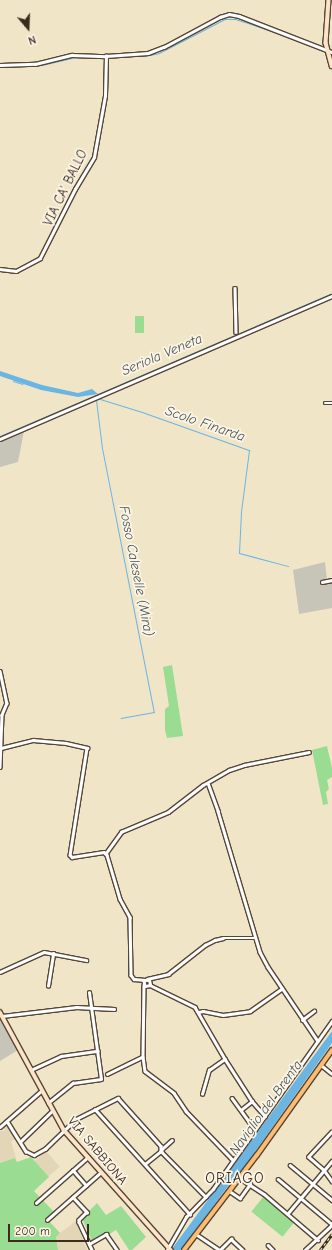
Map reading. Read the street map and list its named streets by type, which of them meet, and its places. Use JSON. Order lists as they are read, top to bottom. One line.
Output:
{"streets":{"street":["VIA CA' BALLO","VIA SABBIONA"]},"districts":["ORIAGO"],"water":["Seriola Veneta","Scolo Finarda","Fosso Caleselle (Mira)","Naviglio del Brenta"],"scale_bar":"200 m","north":"bottom"}
